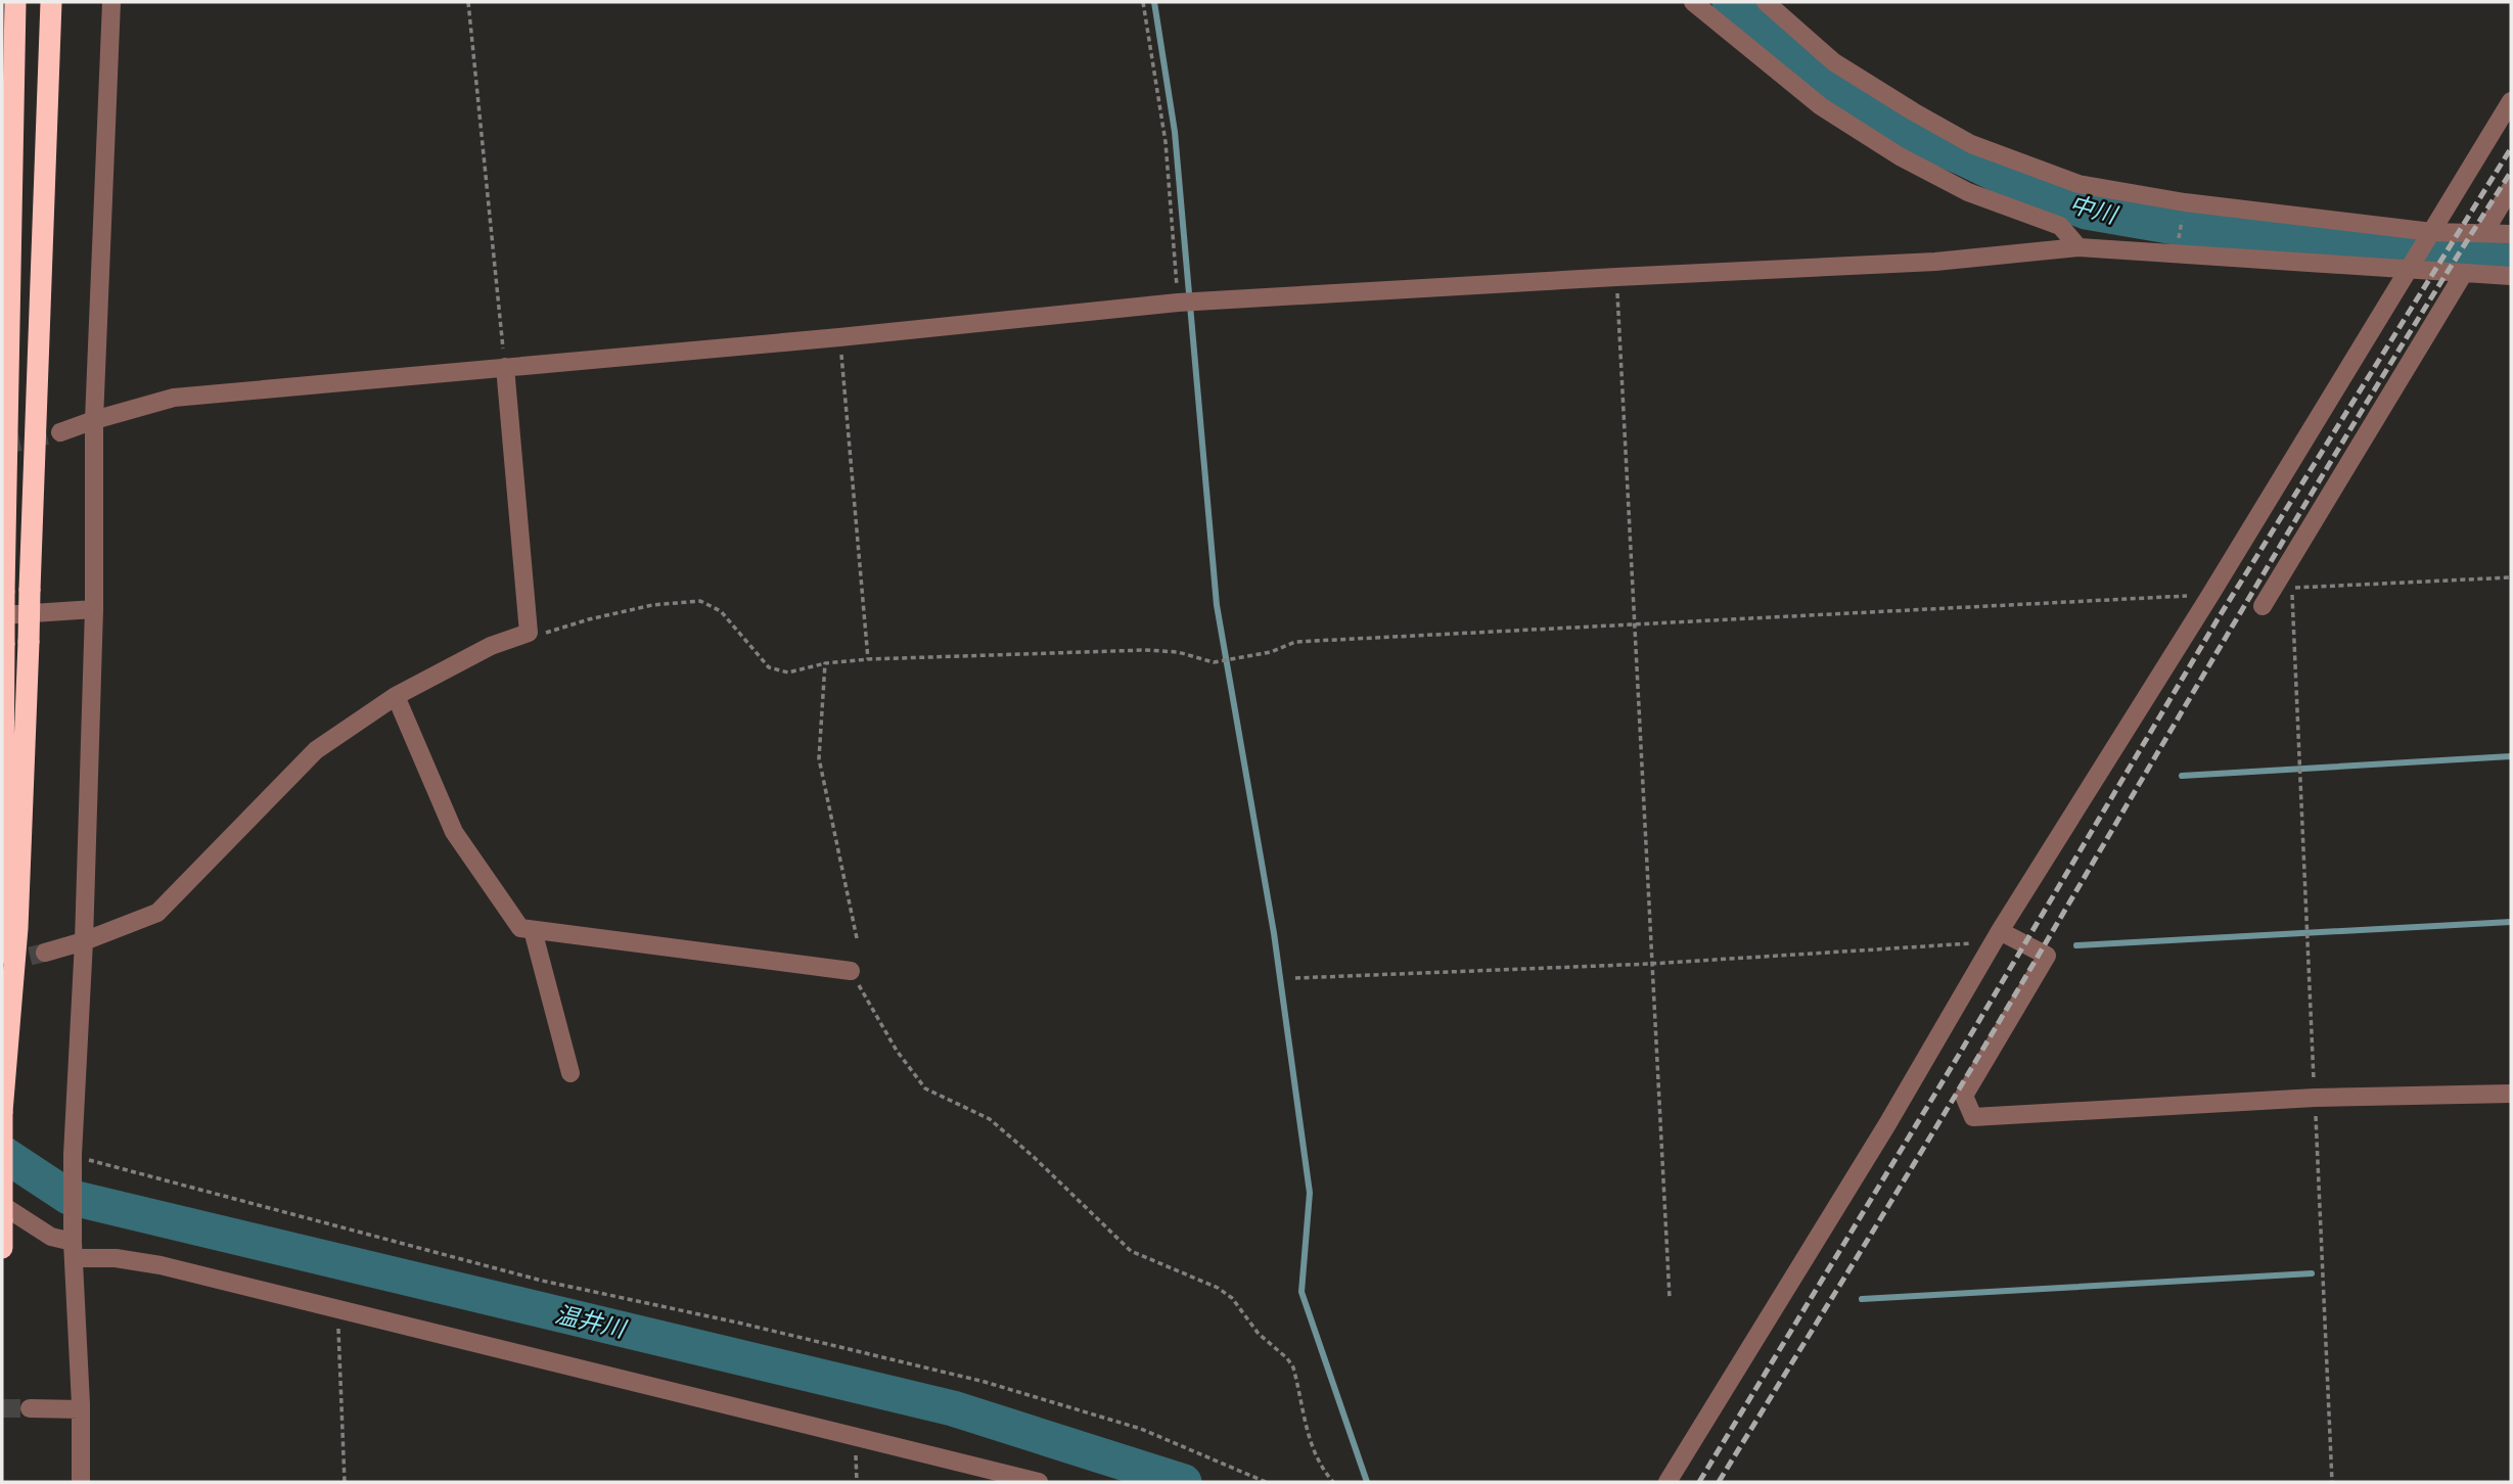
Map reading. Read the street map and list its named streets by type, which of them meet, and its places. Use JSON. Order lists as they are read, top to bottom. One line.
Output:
{"water":["中川","温井川"]}
